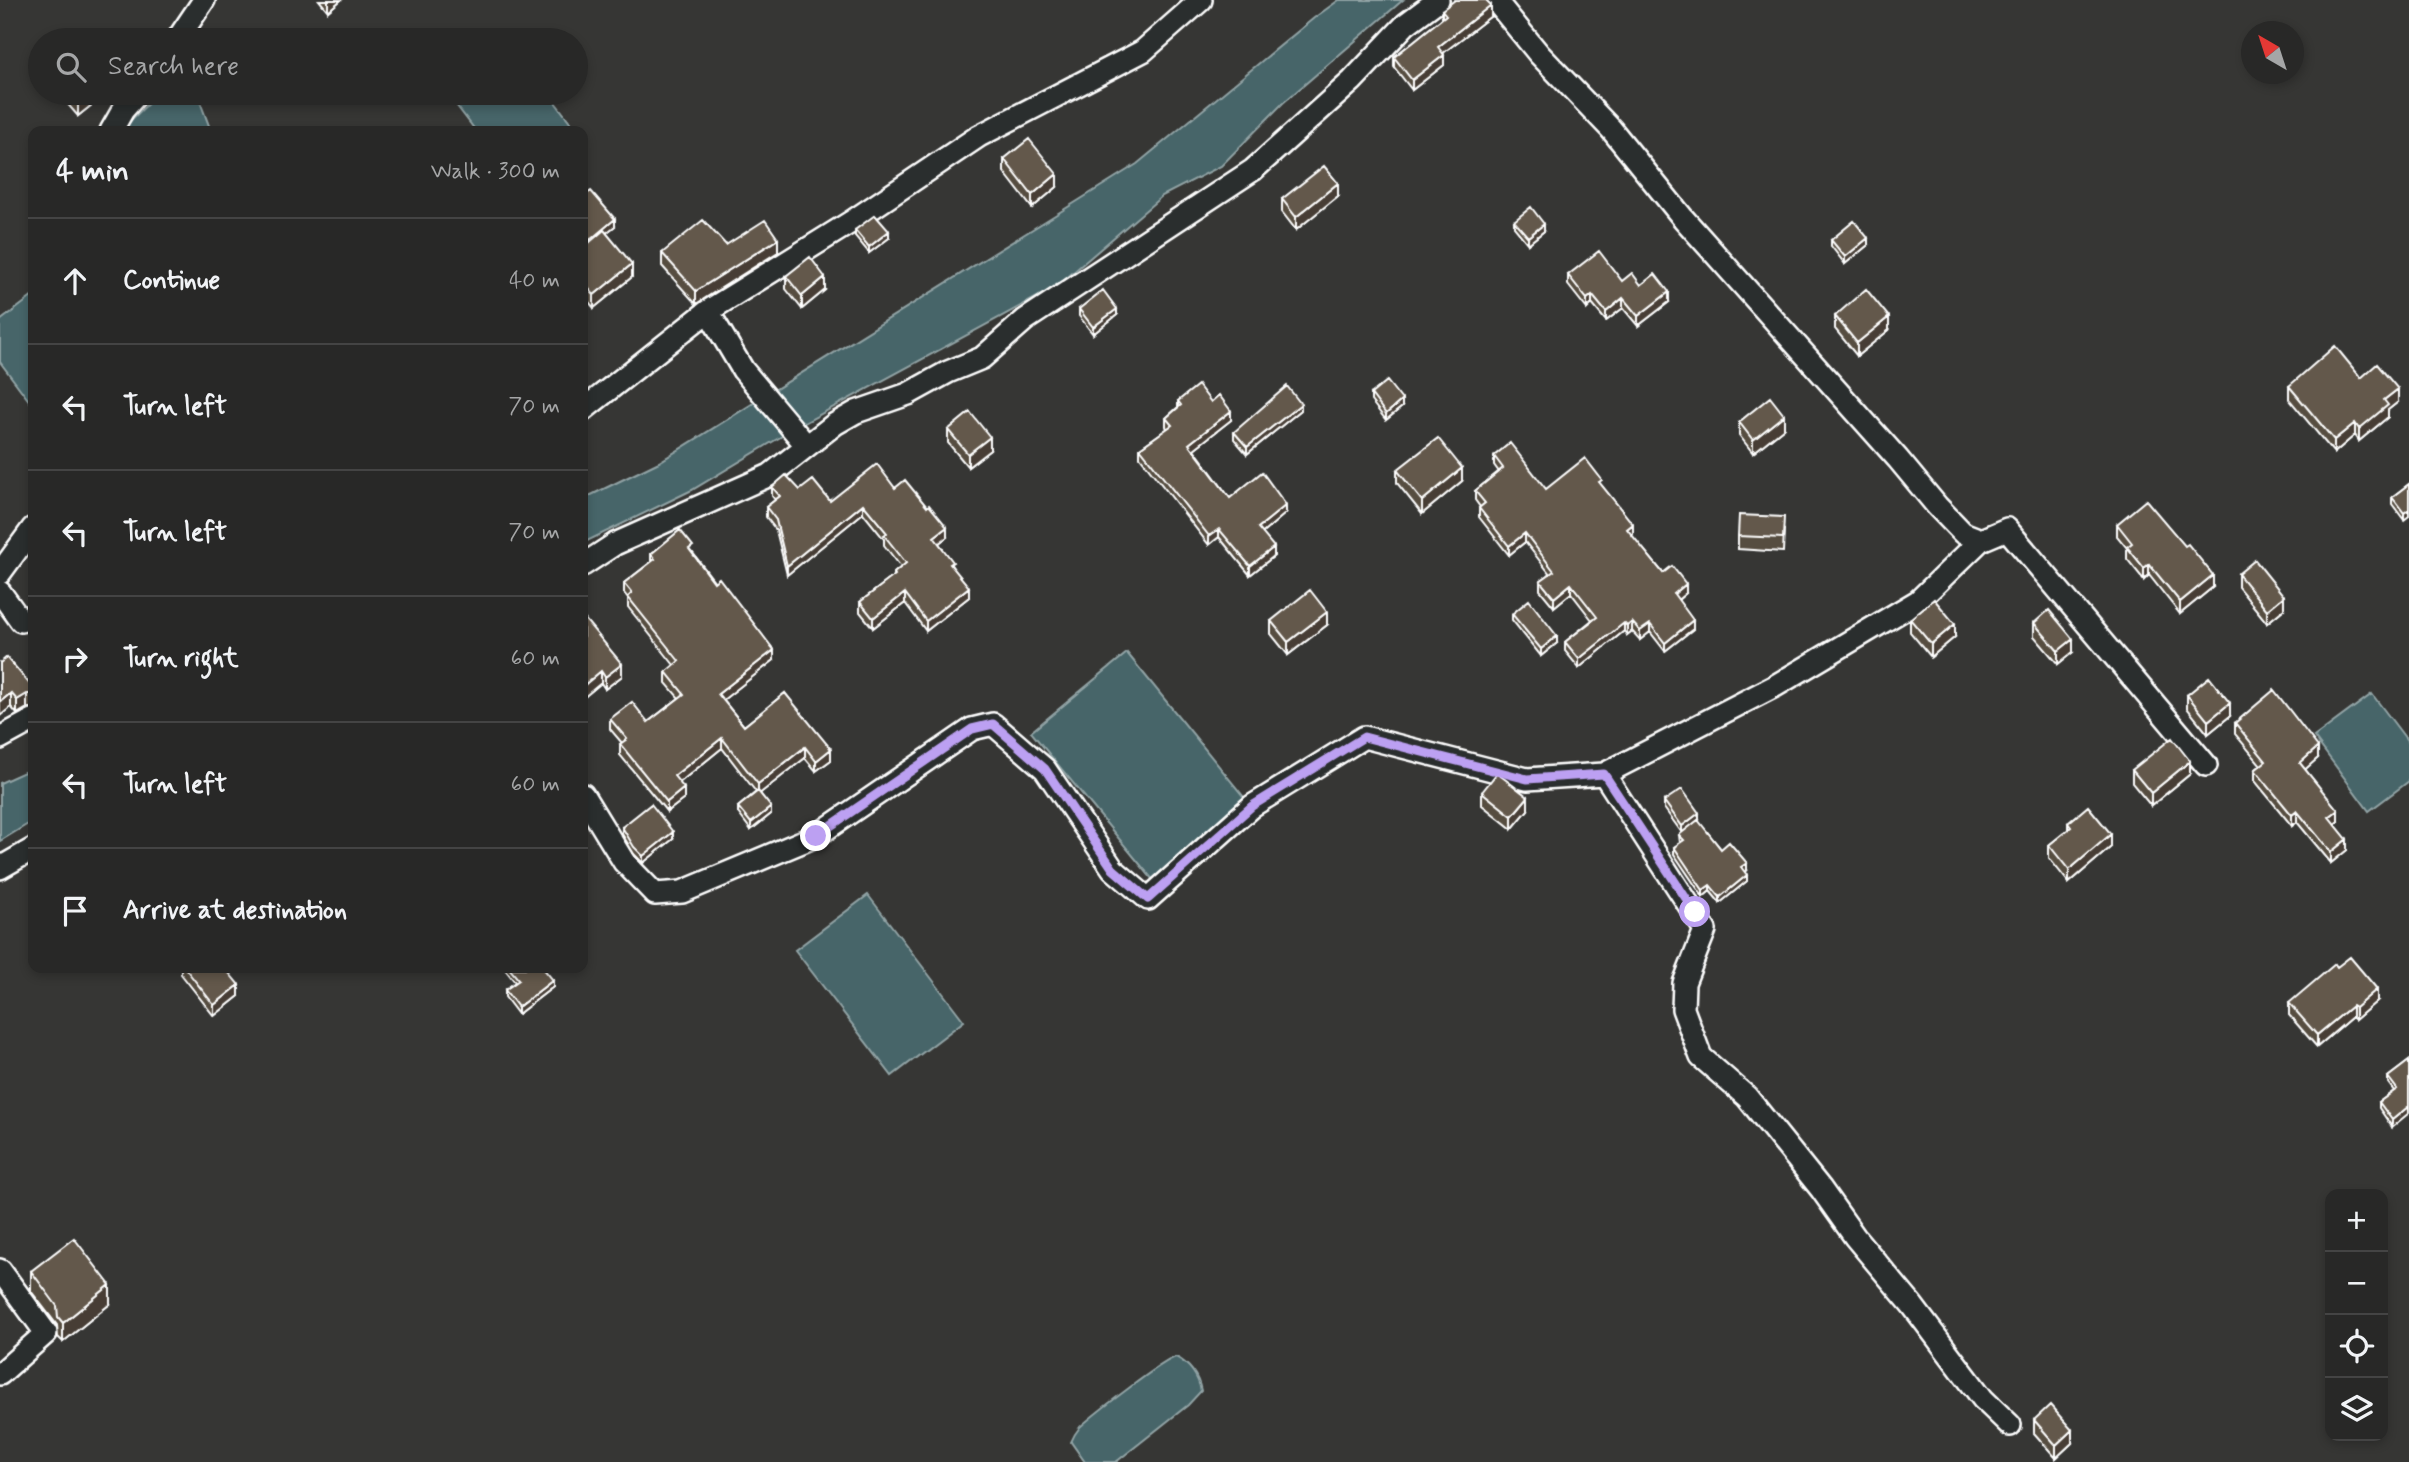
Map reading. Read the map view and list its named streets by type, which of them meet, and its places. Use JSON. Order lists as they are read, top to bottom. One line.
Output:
{"north":"top left","page":{"search":"Search here","heading":["4 min","Walk · 300 m"],"list":[["Continue","40 m"],["Turn left","70 m"],["Turn left","70 m"],["Turn right","60 m"],["Turn left","60 m"],"Arrive at destination"],"map_buttons":["+","−"]}}
